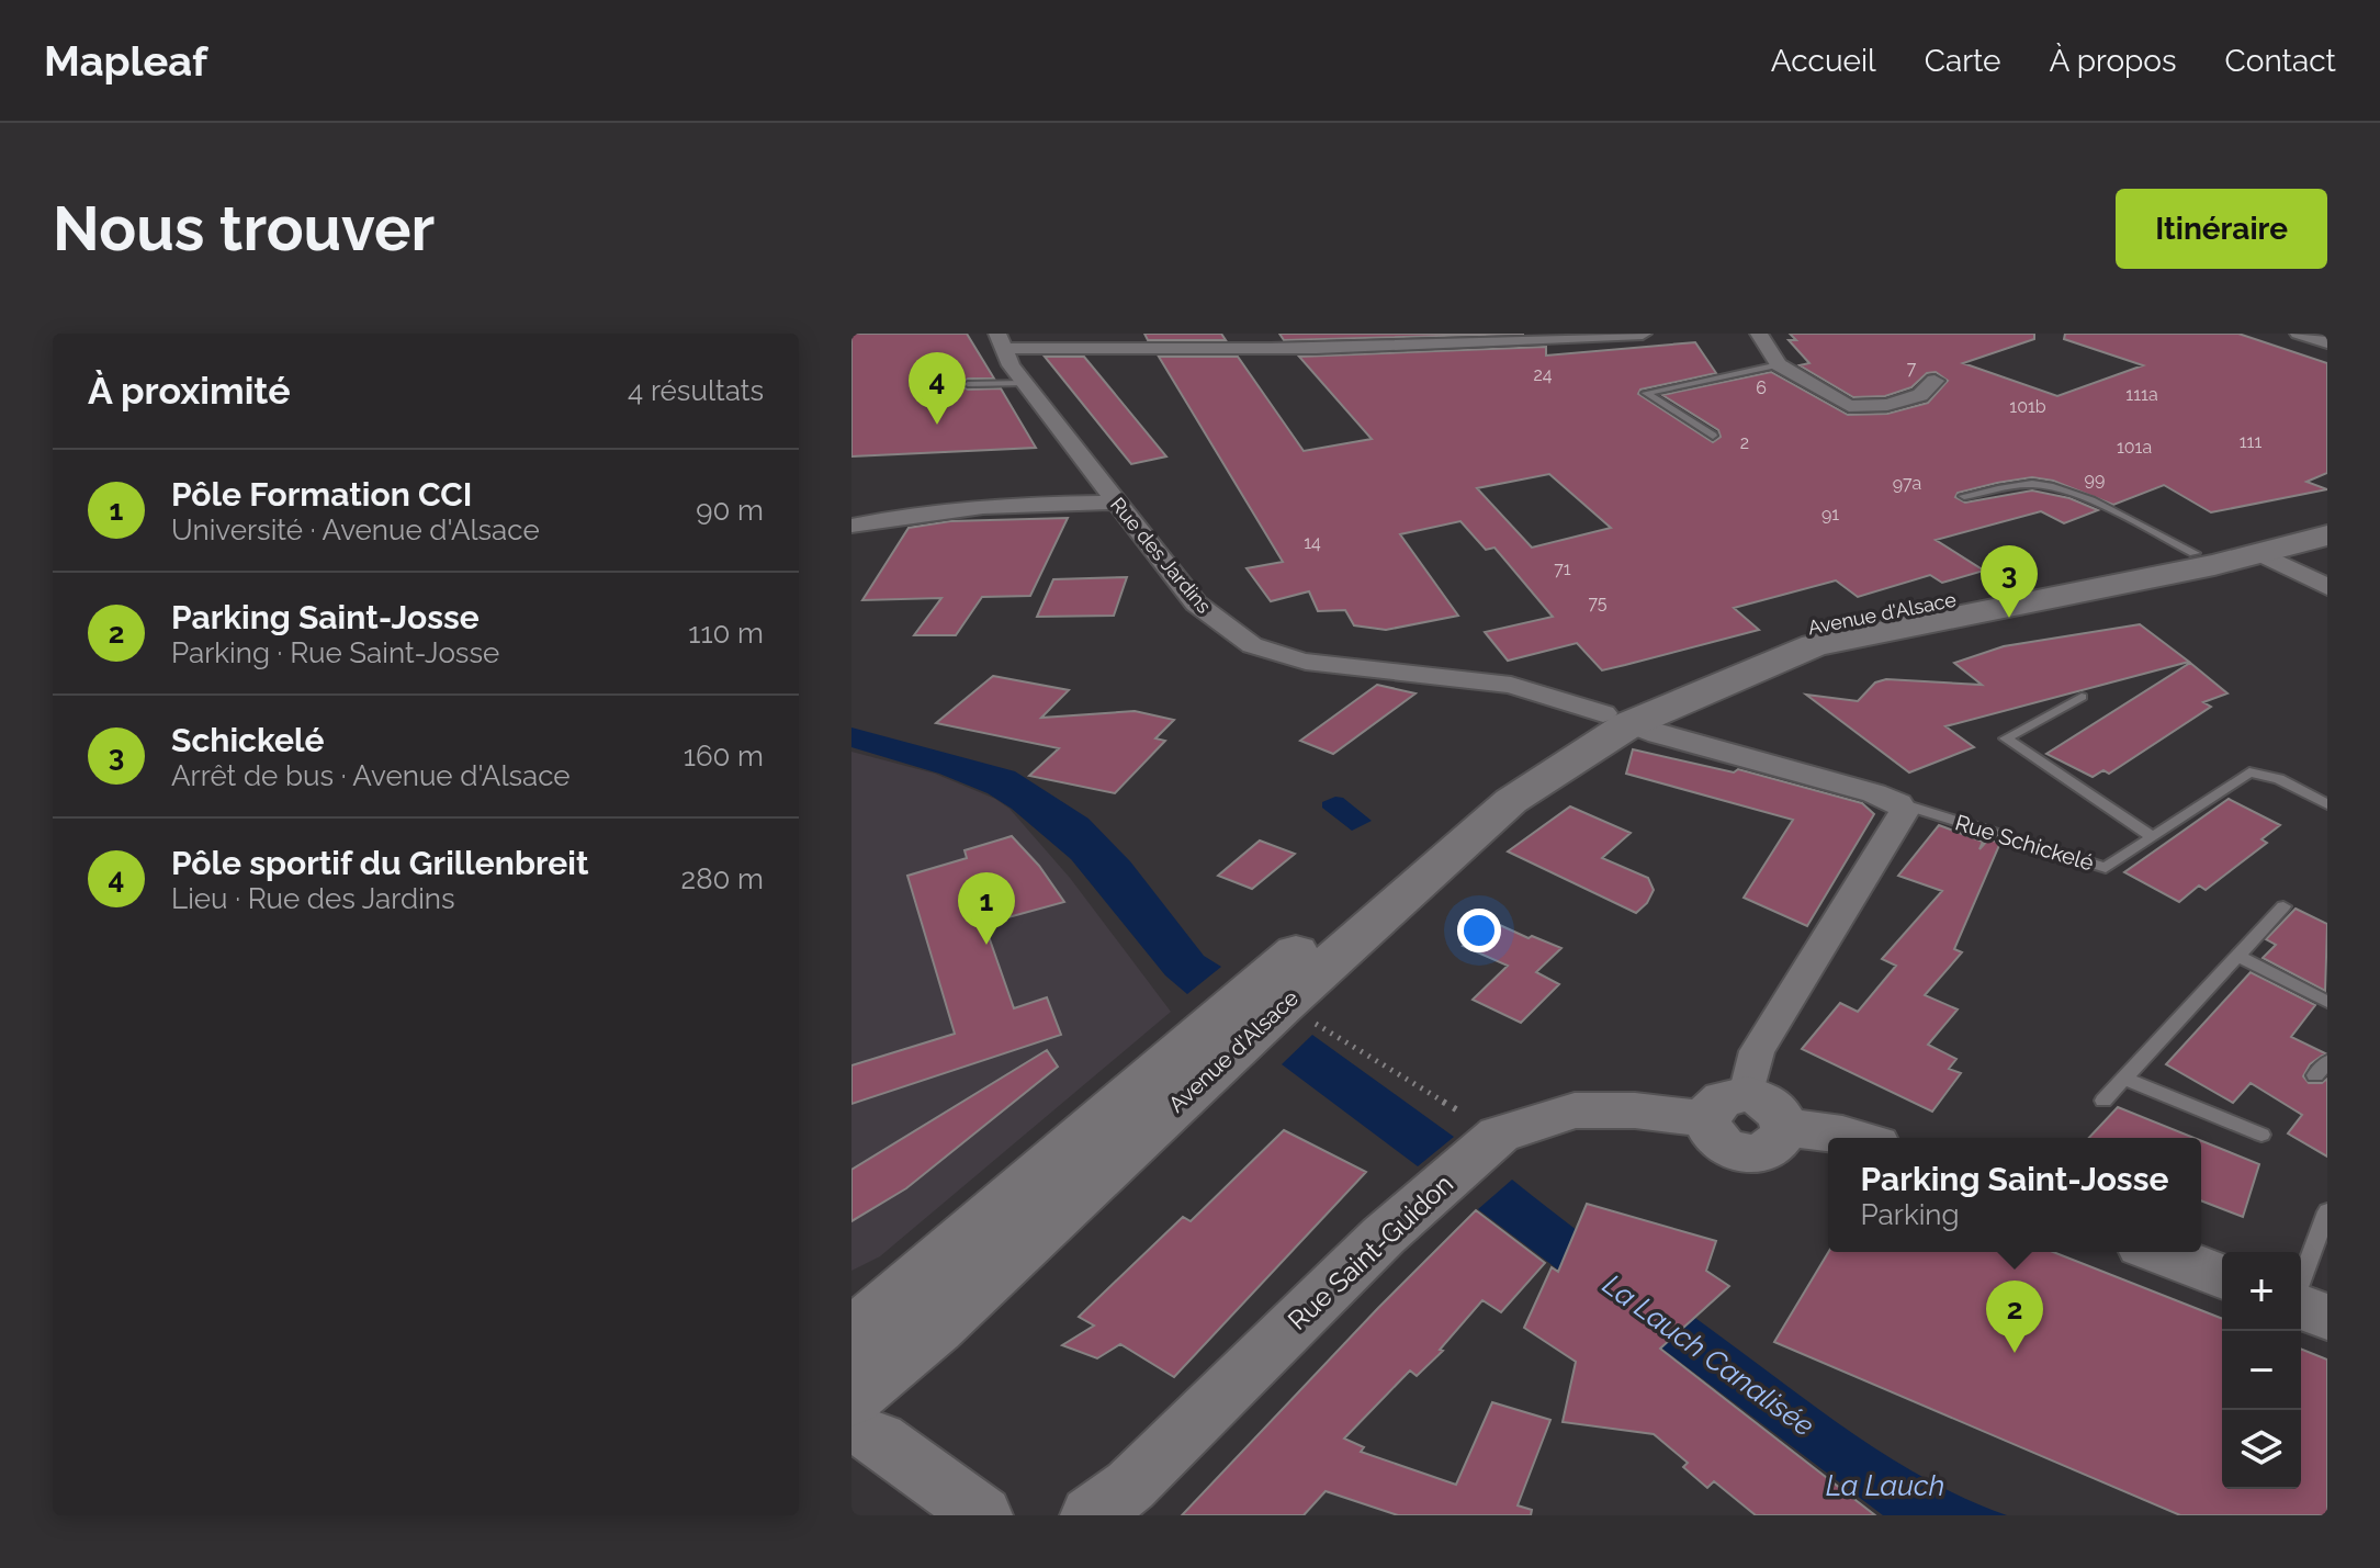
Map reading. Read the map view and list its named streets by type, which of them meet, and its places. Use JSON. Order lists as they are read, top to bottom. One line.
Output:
{"streets":{"main road":["Avenue d'Alsace"],"street":["Rue des Jardins","Rue Schickelé","Rue Saint-Guidon"]},"crossings":[["Rue des Jardins","Avenue d'Alsace"],["Rue des Jardins","Rue Schickelé"],["Avenue d'Alsace","Rue Schickelé"]],"water":["La Lauch Canalisée","La Lauch"],"house_numbers":["7","24","6","111a","101b","111","2","101a","99","97a","91","14","71","75"],"page":{"header":"Mapleaf","nav":["Accueil","Carte","À propos","Contact"],"buttons":"Itinéraire","title":"Nous trouver","heading":["À proximité","4 résultats"],"pins":["4","3","1","2"],"list":[{"mark":"1","name":"Pôle Formation CCI","note":"Université · Avenue d'Alsace","value":"90 m"},{"mark":"2","name":"Parking Saint-Josse","note":"Parking · Rue Saint-Josse","value":"110 m"},{"mark":"3","name":"Schickelé","note":"Arrêt de bus · Avenue d'Alsace","value":"160 m"},{"mark":"4","name":"Pôle sportif du Grillenbreit","note":"Lieu · Rue des Jardins","value":"280 m"}],"popup":["Parking Saint-Josse","Parking"],"map_buttons":["+","−"]}}
